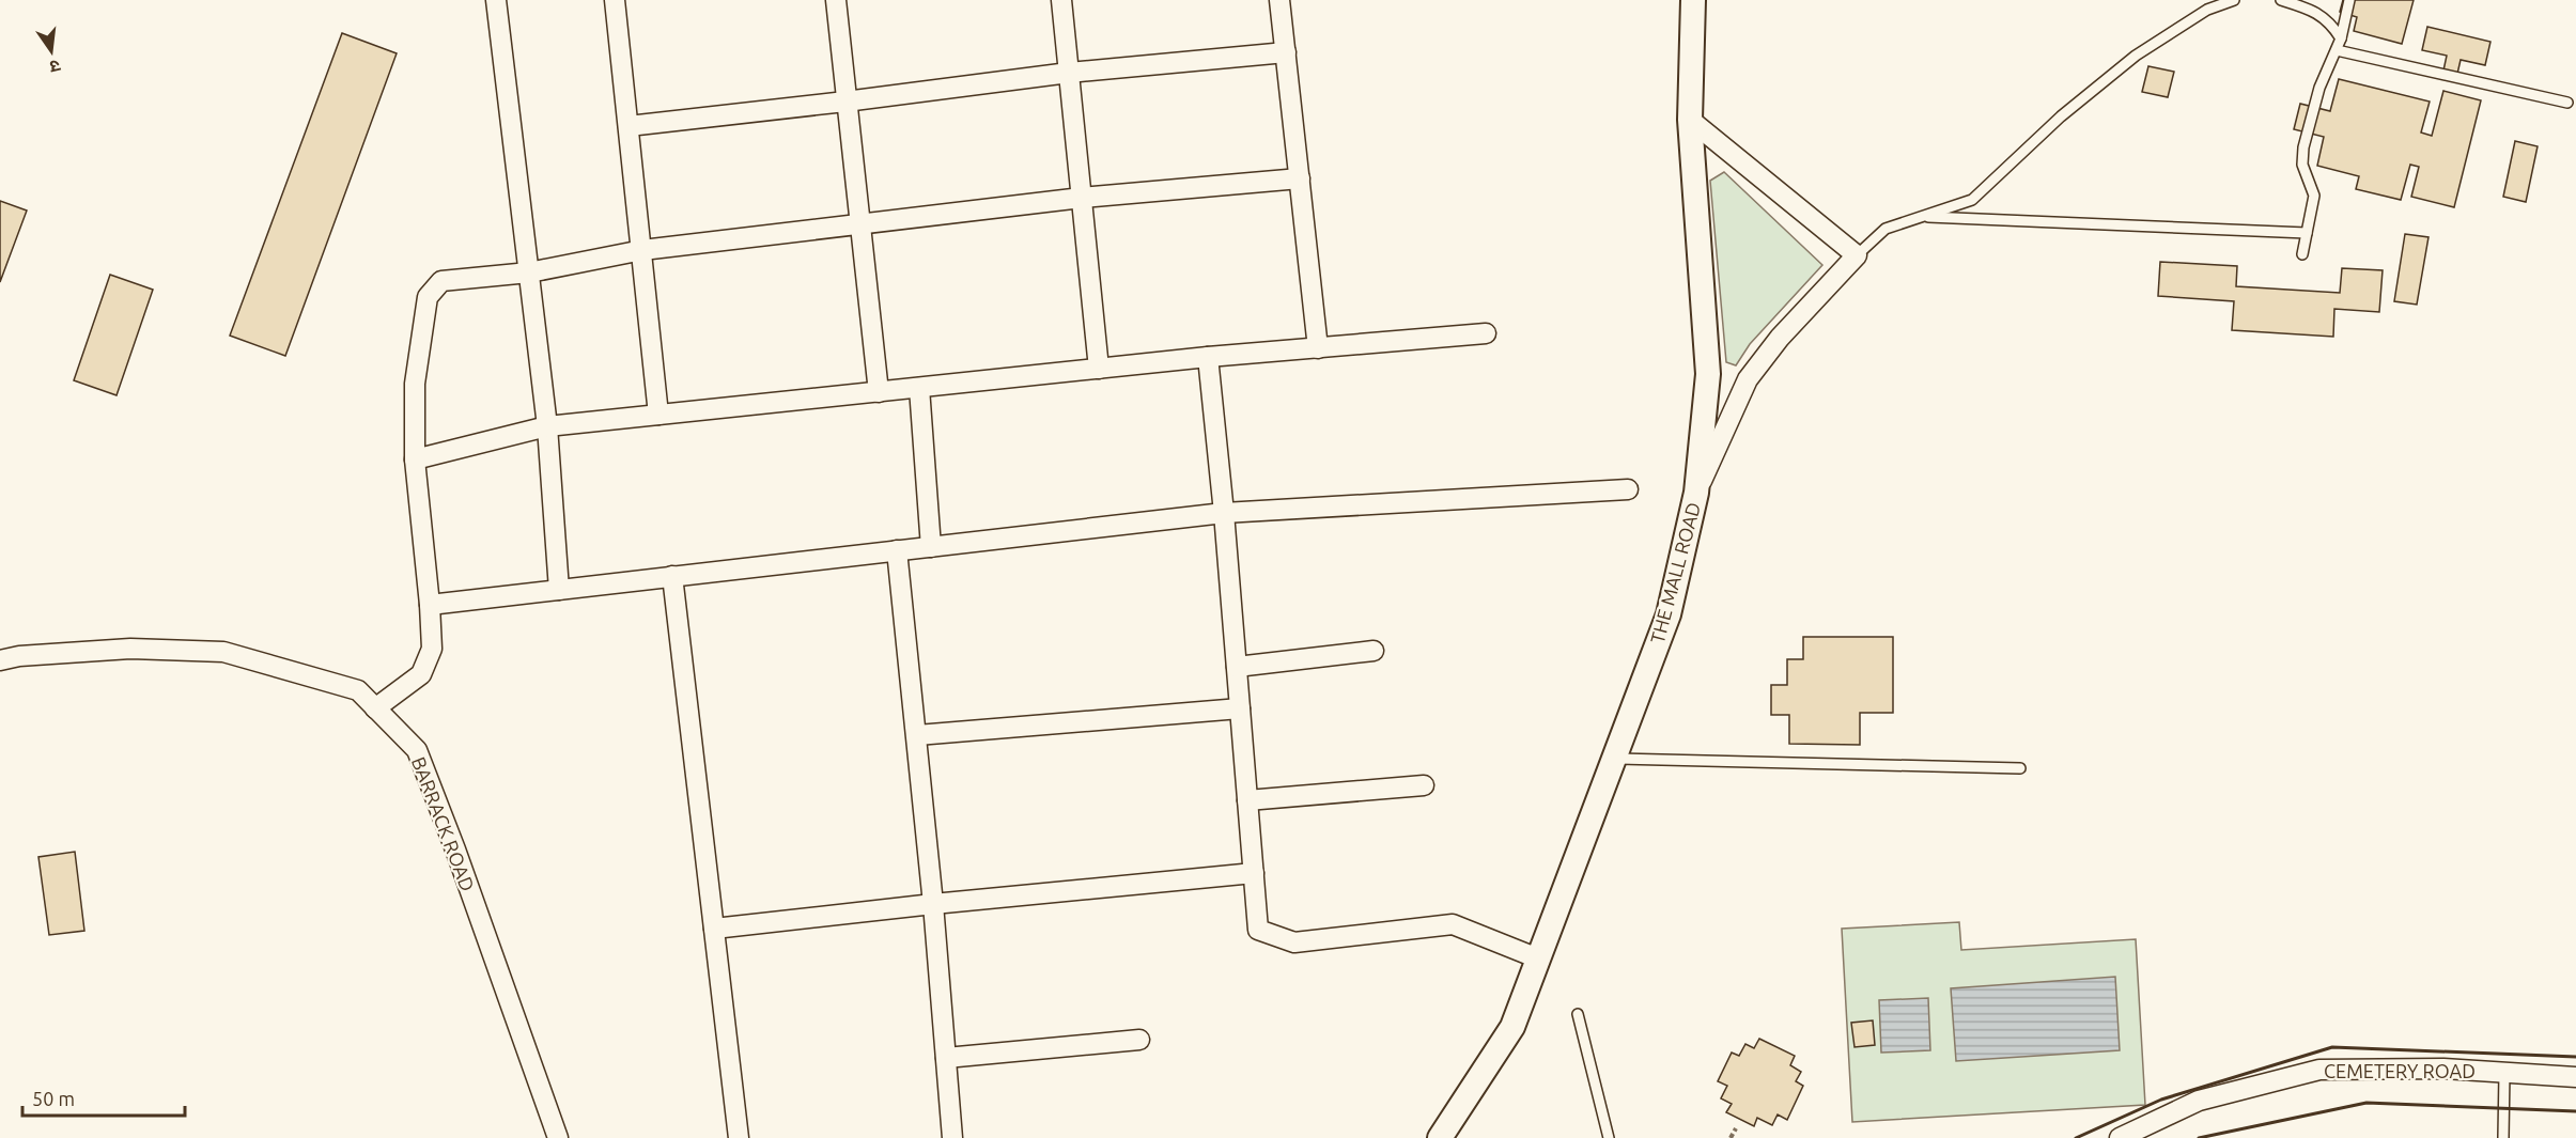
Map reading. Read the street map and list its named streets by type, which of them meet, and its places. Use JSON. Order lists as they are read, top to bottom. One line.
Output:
{"streets":{"street":["THE MALL ROAD","BARRACK ROAD","CEMETERY ROAD"]},"scale_bar":"50 m","north":"bottom"}
